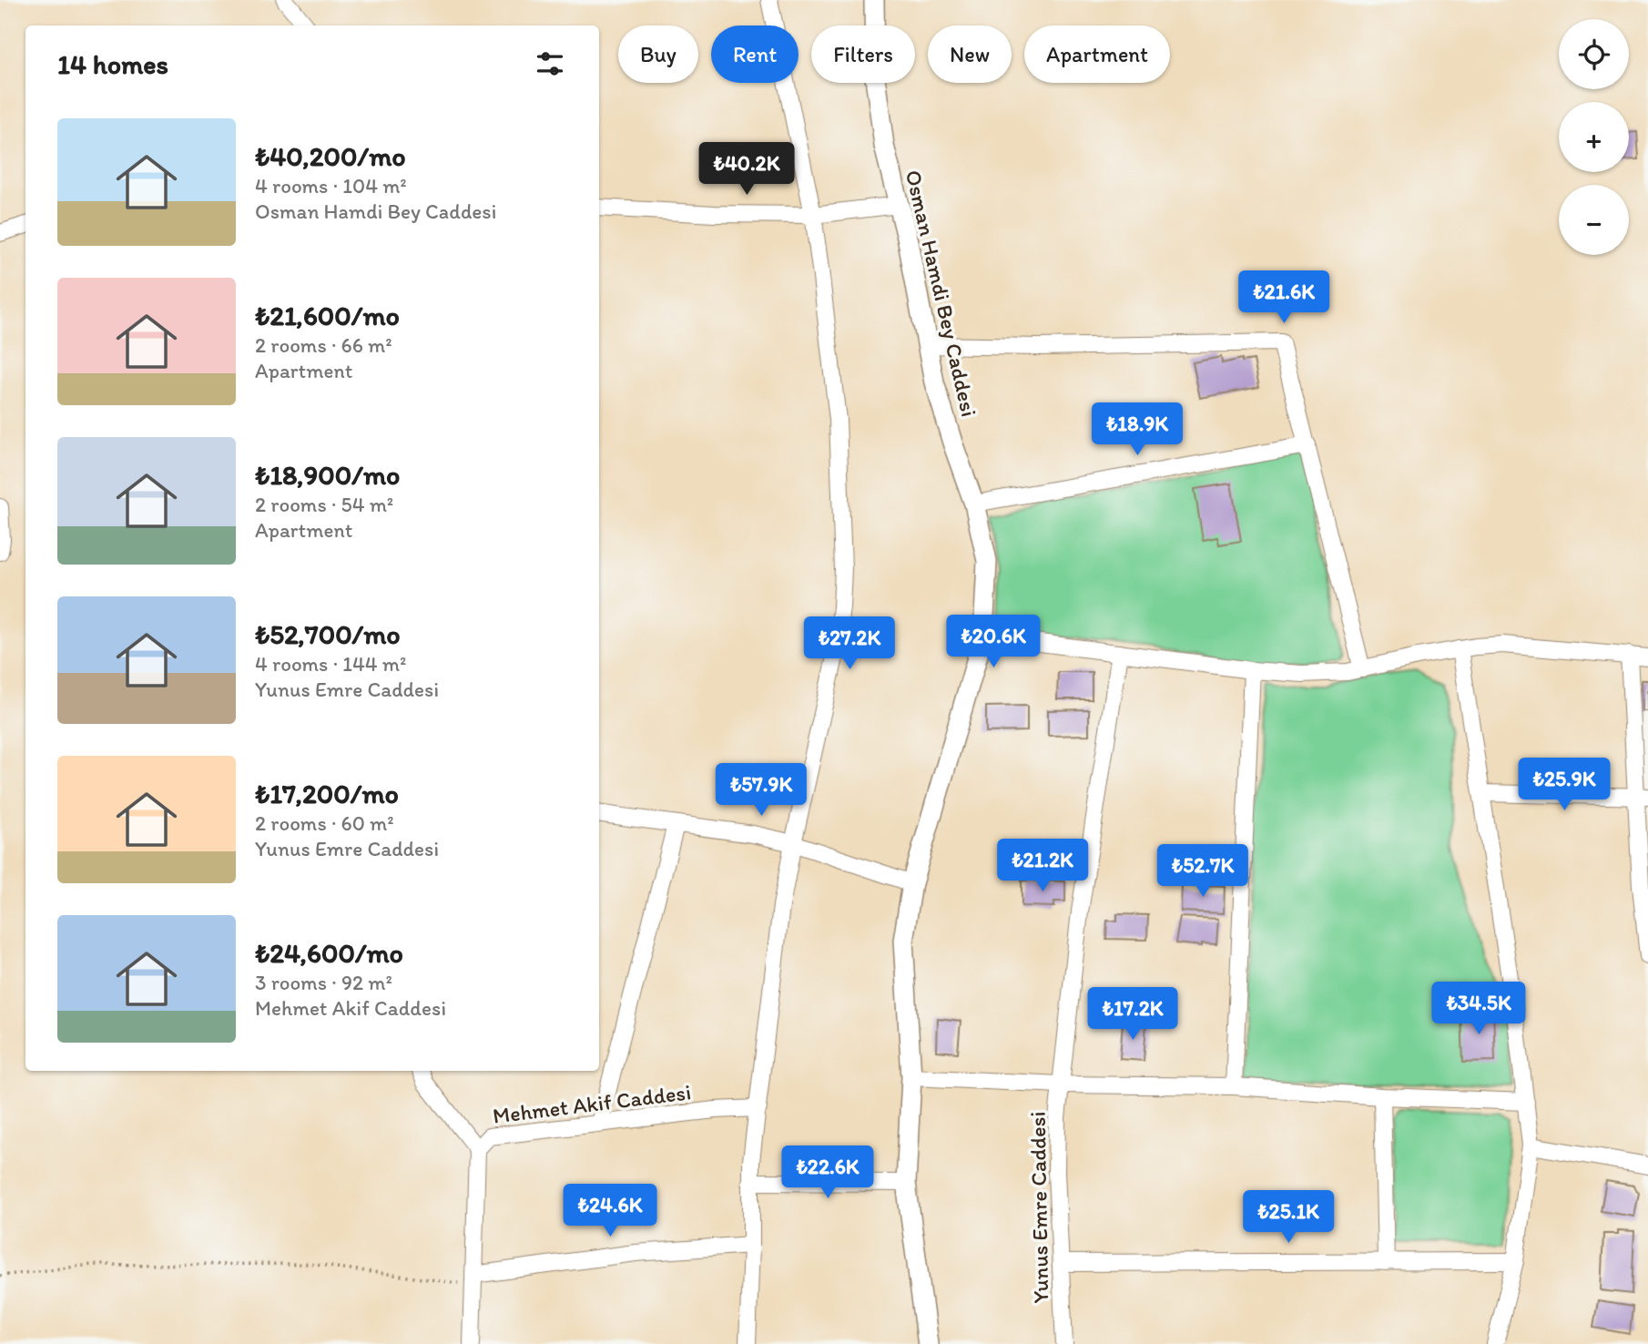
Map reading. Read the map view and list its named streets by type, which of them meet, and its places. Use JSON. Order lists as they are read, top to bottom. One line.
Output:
{"streets":{"street":["Osman Hamdi Bey Caddesi","Mehmet Akif Caddesi","Yunus Emre Caddesi"]},"page":{"map_buttons":["+","−"],"chip":["Buy","Rent","Filters","New","Apartment"],"heading":"14 homes","list":[{"name":"₺40,200/mo","note":"4 rooms · 104 m² · Osman Hamdi Bey Caddesi"},{"name":"₺21,600/mo","note":"2 rooms · 66 m² · Apartment"},{"name":"₺18,900/mo","note":"2 rooms · 54 m² · Apartment"},{"name":"₺52,700/mo","note":"4 rooms · 144 m² · Yunus Emre Caddesi"},{"name":"₺17,200/mo","note":"2 rooms · 60 m² · Yunus Emre Caddesi"},{"name":"₺24,600/mo","note":"3 rooms · 92 m² · Mehmet Akif Caddesi"}],"price":["₺40.2K","₺21.6K","₺18.9K","₺20.6K","₺27.2K","₺25.9K","₺57.9K","₺21.2K","₺52.7K","₺34.5K","₺17.2K","₺22.6K","₺24.6K","₺25.1K"]}}
